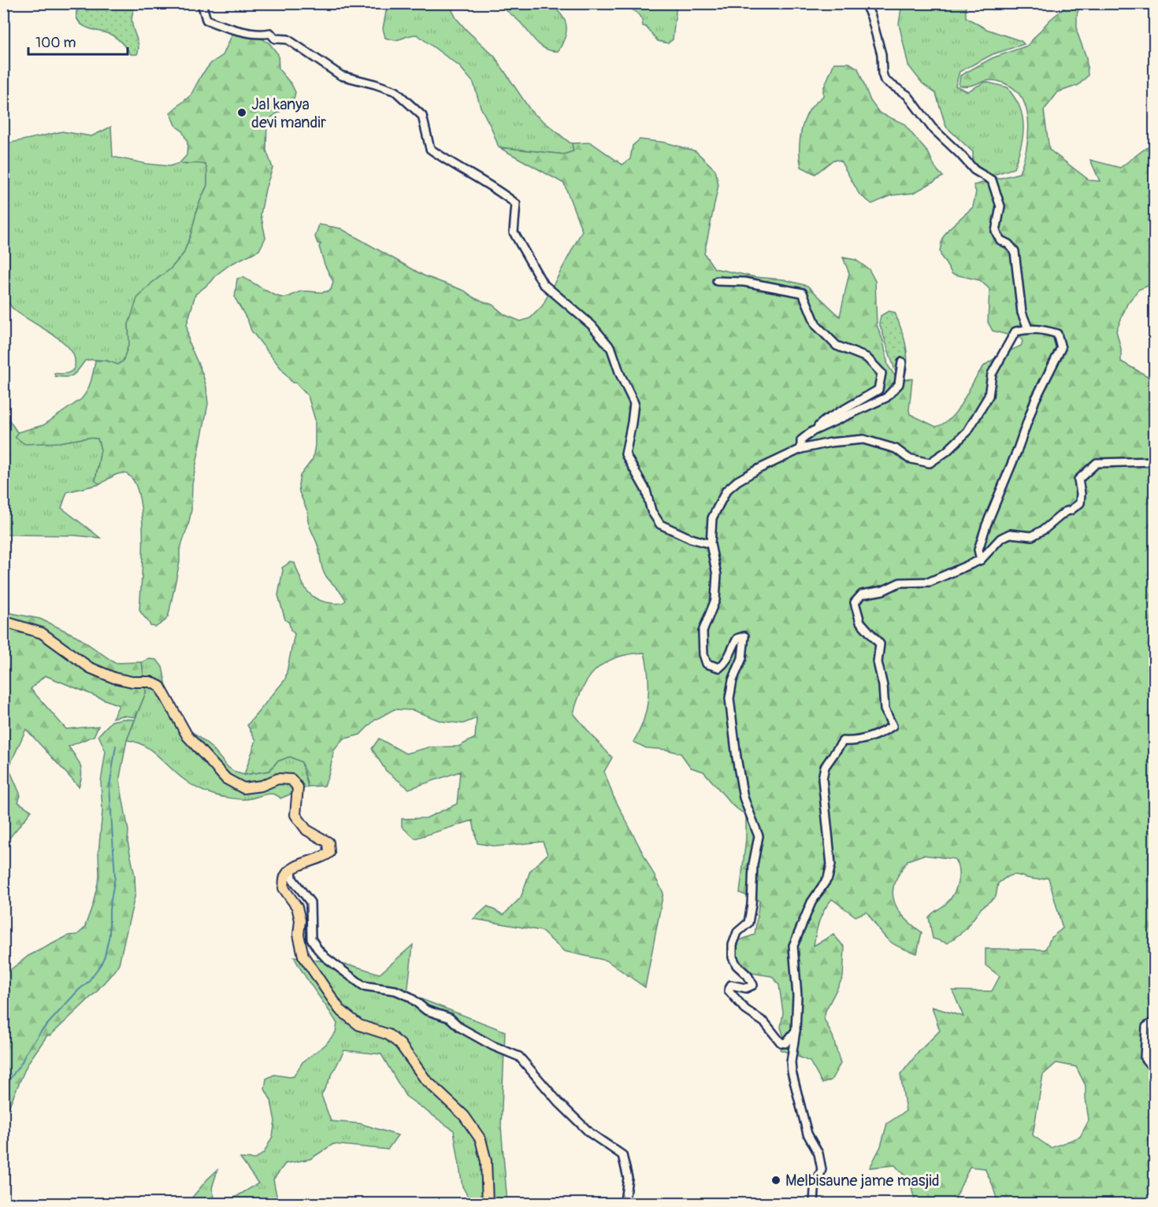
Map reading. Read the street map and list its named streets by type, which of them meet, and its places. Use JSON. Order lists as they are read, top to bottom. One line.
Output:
{"places":["Jal kanya devi mandir","Melbisaune jame masjid"],"scale_bar":"100 m"}
